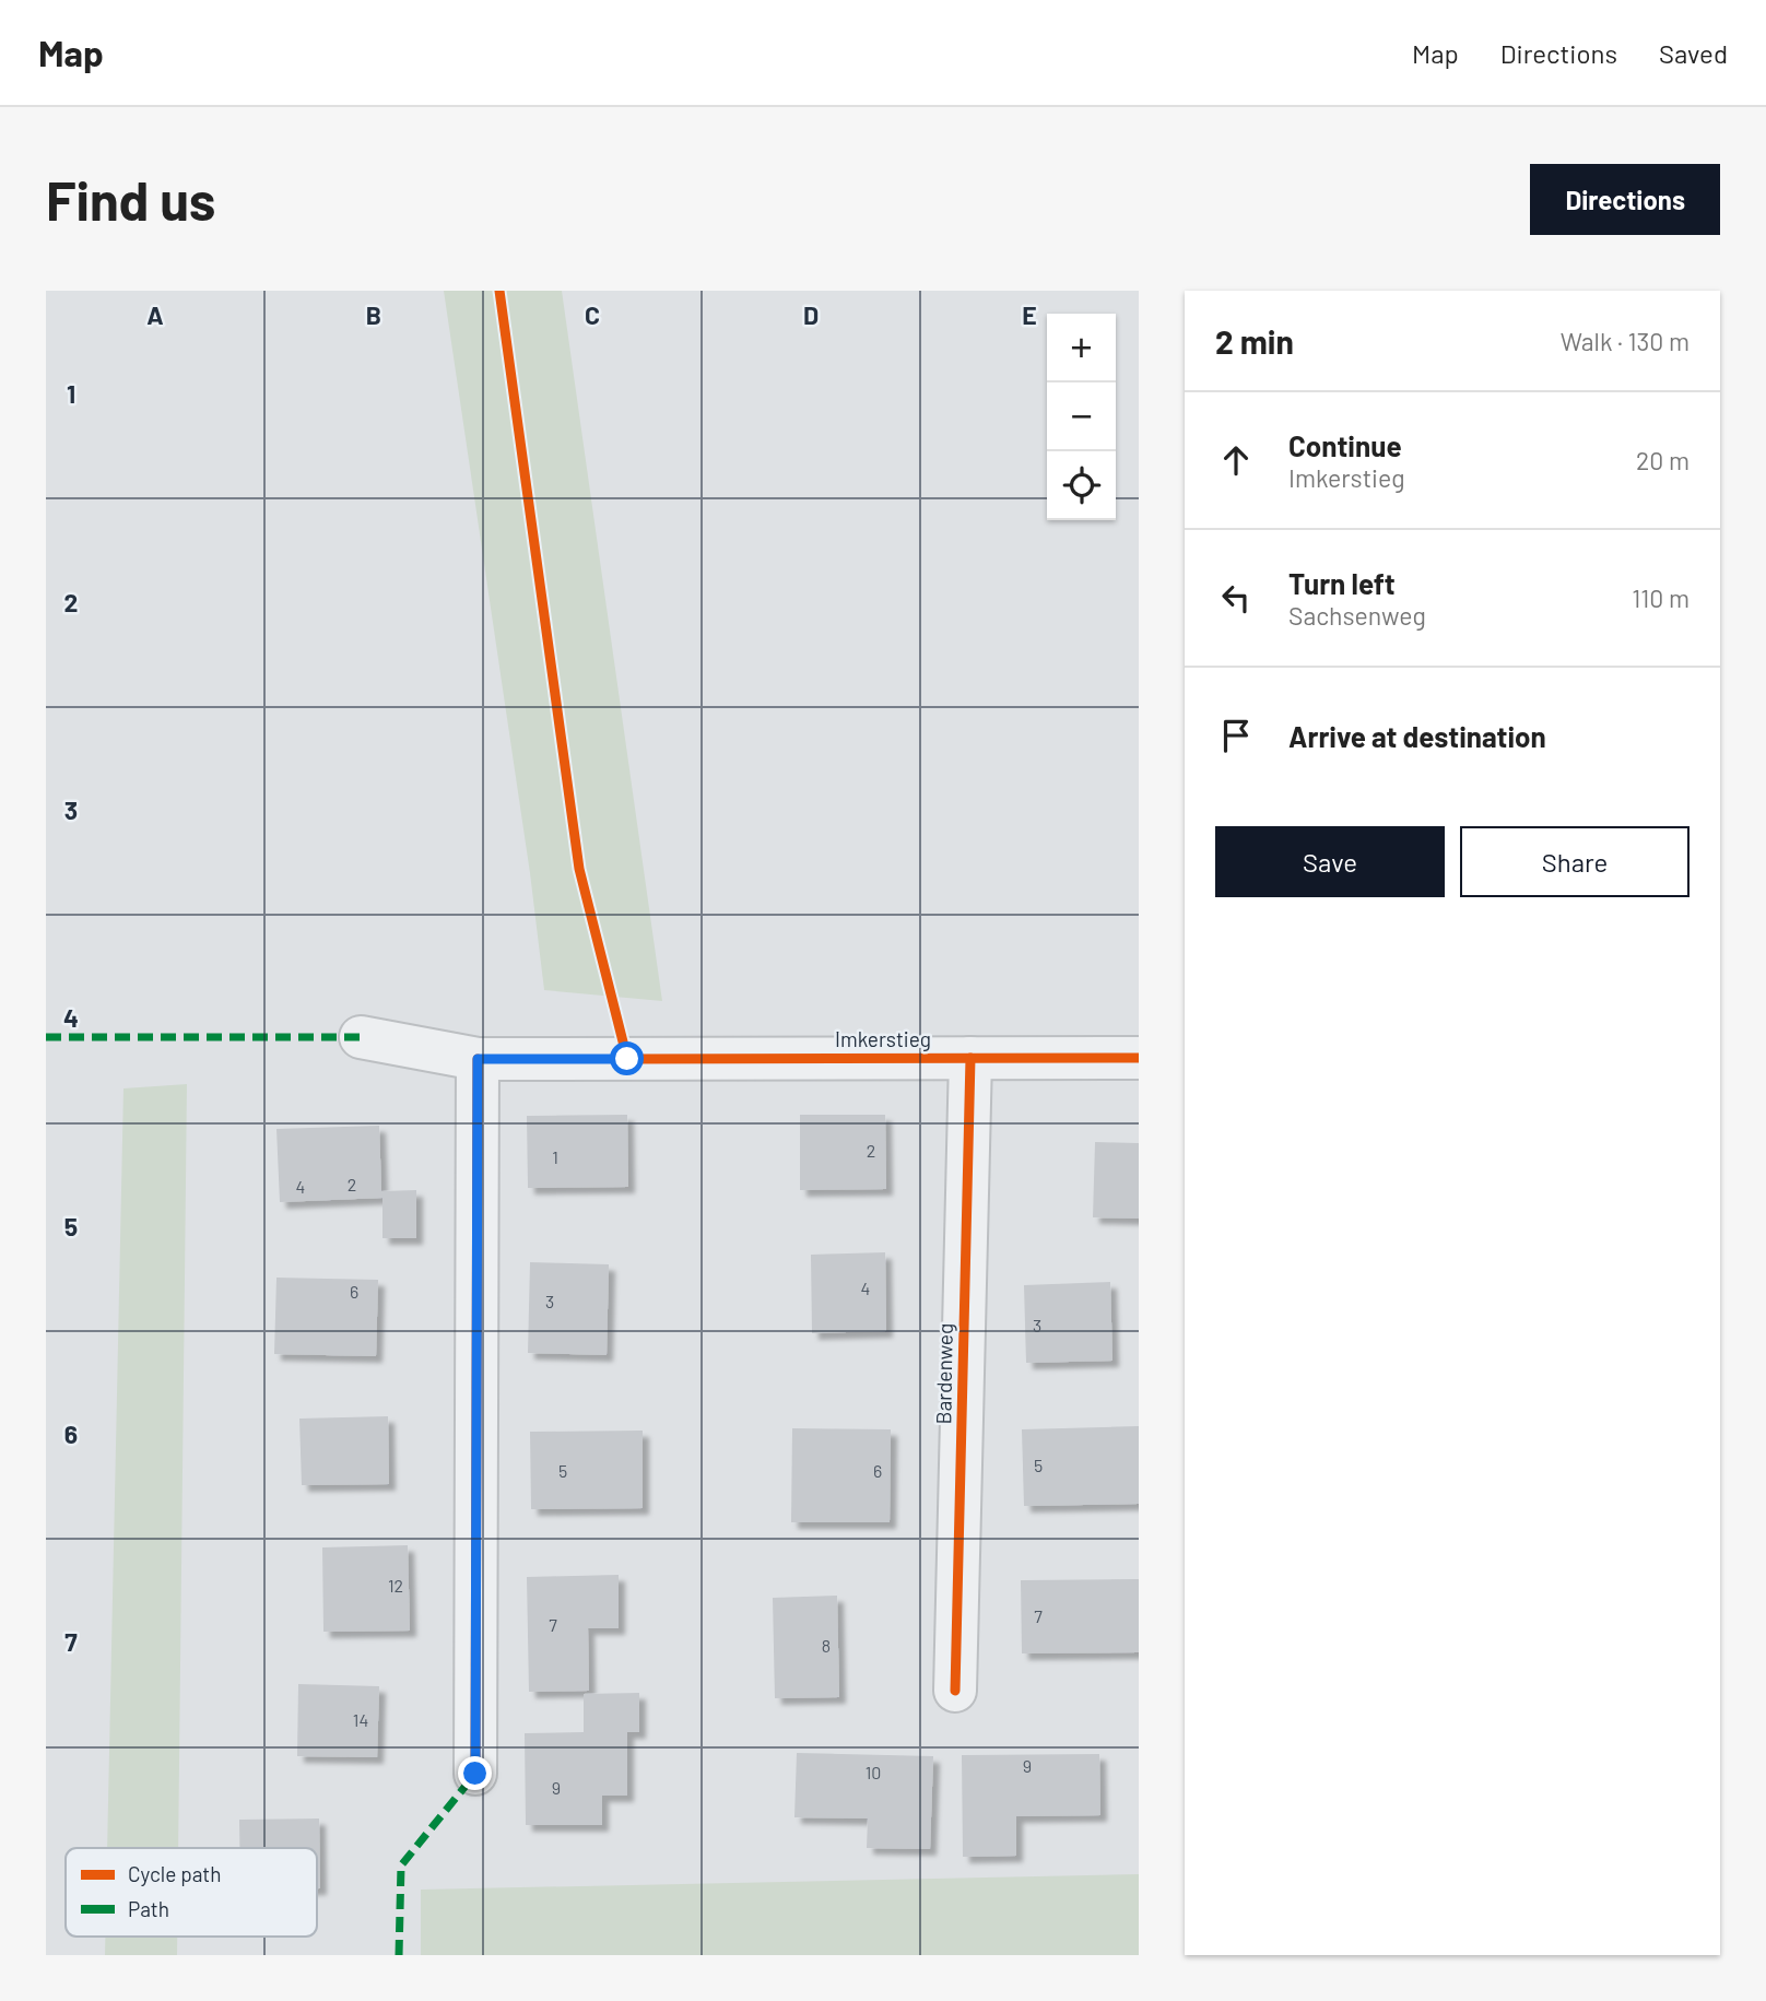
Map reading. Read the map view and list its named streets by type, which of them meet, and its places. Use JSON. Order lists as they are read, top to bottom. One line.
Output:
{"streets":{"street":["Imkerstieg","Bardenweg"]},"crossings":[["Imkerstieg","Bardenweg"]],"house_numbers":["2","1","2","4","4","6","3","3","5","5","6","12","7","7","8","14","9","10","9"],"legend":["Cycle path","Path"],"page":{"header":"Map","nav":["Map","Directions","Saved"],"buttons":["Directions",["Save","Share"]],"title":"Find us","heading":["2 min","Walk · 130 m"],"map_buttons":["+","−"],"list":[["Continue","Imkerstieg","20 m"],["Turn left","Sachsenweg","110 m"],"Arrive at destination"]},"grid":{"columns":["A","B","C","D","E"],"rows":["1","2","3","4","5","6","7"]}}
